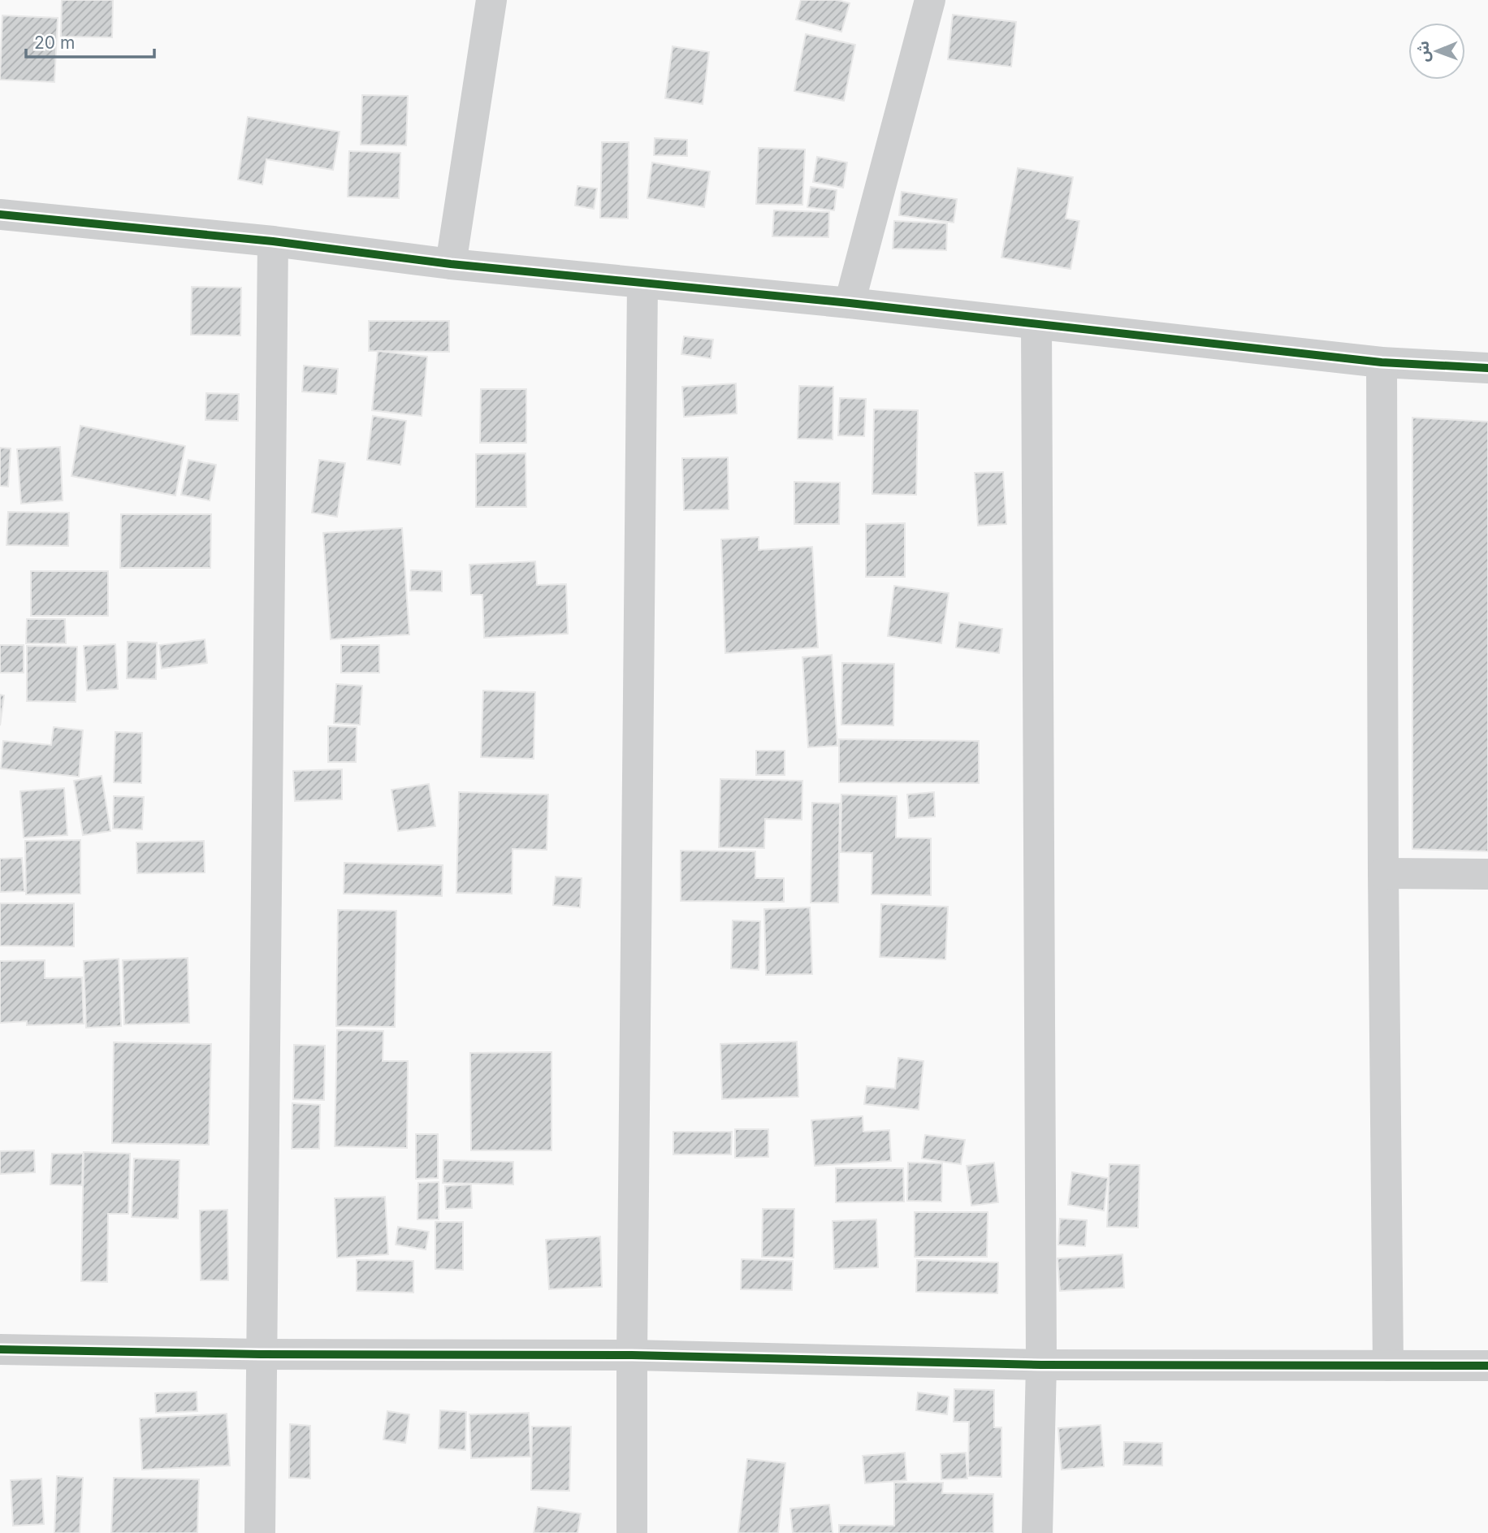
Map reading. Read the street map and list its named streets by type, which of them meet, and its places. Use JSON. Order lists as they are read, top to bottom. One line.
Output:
{"scale_bar":"20 m","north":"left"}
